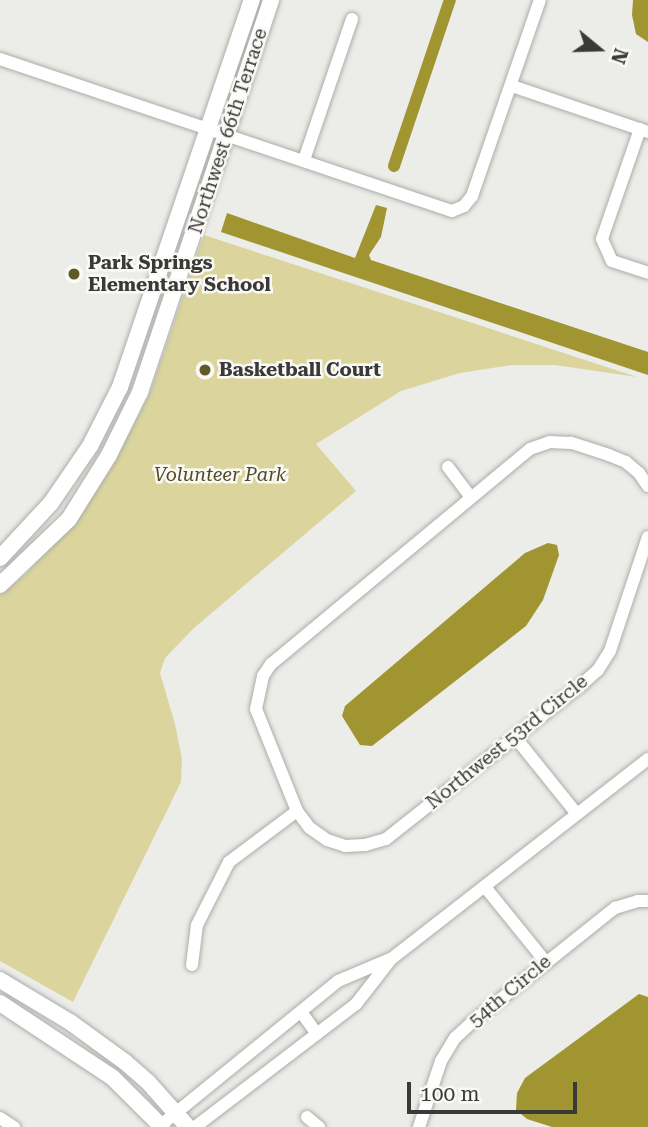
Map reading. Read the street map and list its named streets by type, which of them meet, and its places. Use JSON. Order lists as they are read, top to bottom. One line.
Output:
{"streets":{"street":["Northwest 66th Terrace","Northwest 53rd Circle","54th Circle"]},"parks":["Volunteer Park"],"places":["Park Springs Elementary School","Basketball Court"],"scale_bar":"100 m","north":"right"}
